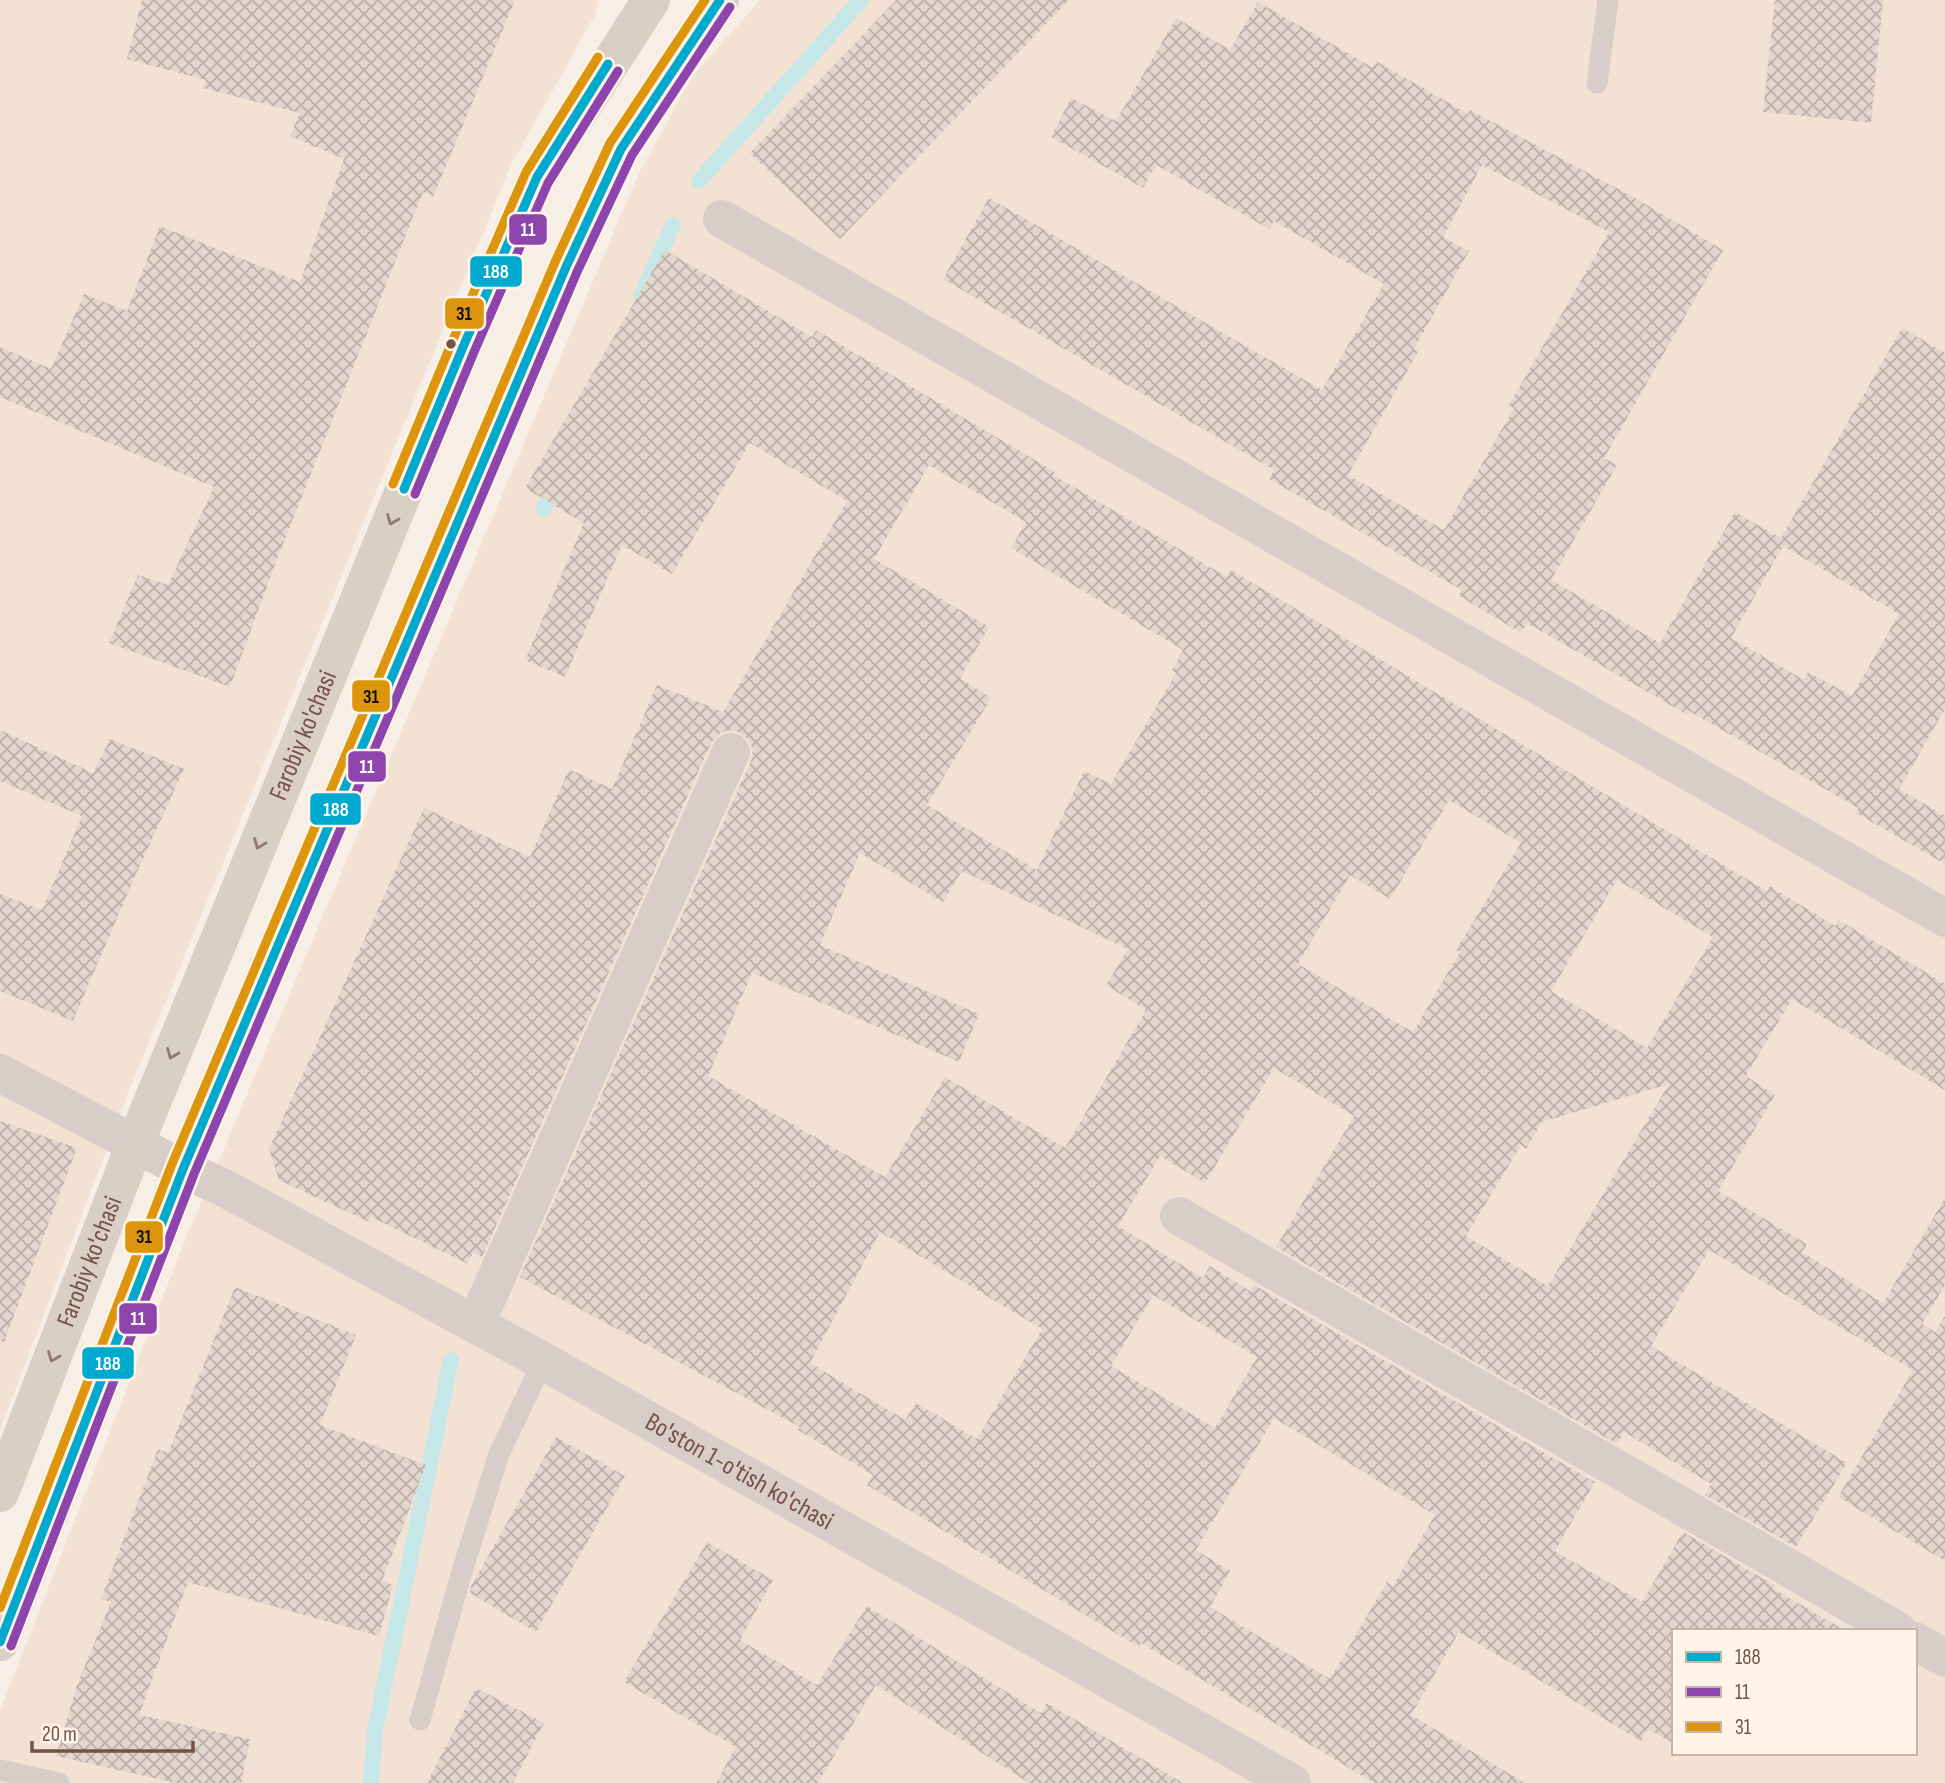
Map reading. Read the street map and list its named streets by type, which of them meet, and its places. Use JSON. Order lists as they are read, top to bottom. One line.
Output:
{"streets":{"main road":["Farobiy ko'chasi"],"street":["Bo'ston 1-o'tish ko'chasi"]},"crossings":[["Farobiy ko'chasi","Bo'ston 1-o'tish ko'chasi"]],"lines":["transit line 188","transit line 31","transit line 11"],"legend":["188","11","31"],"scale_bar":"20 m"}
